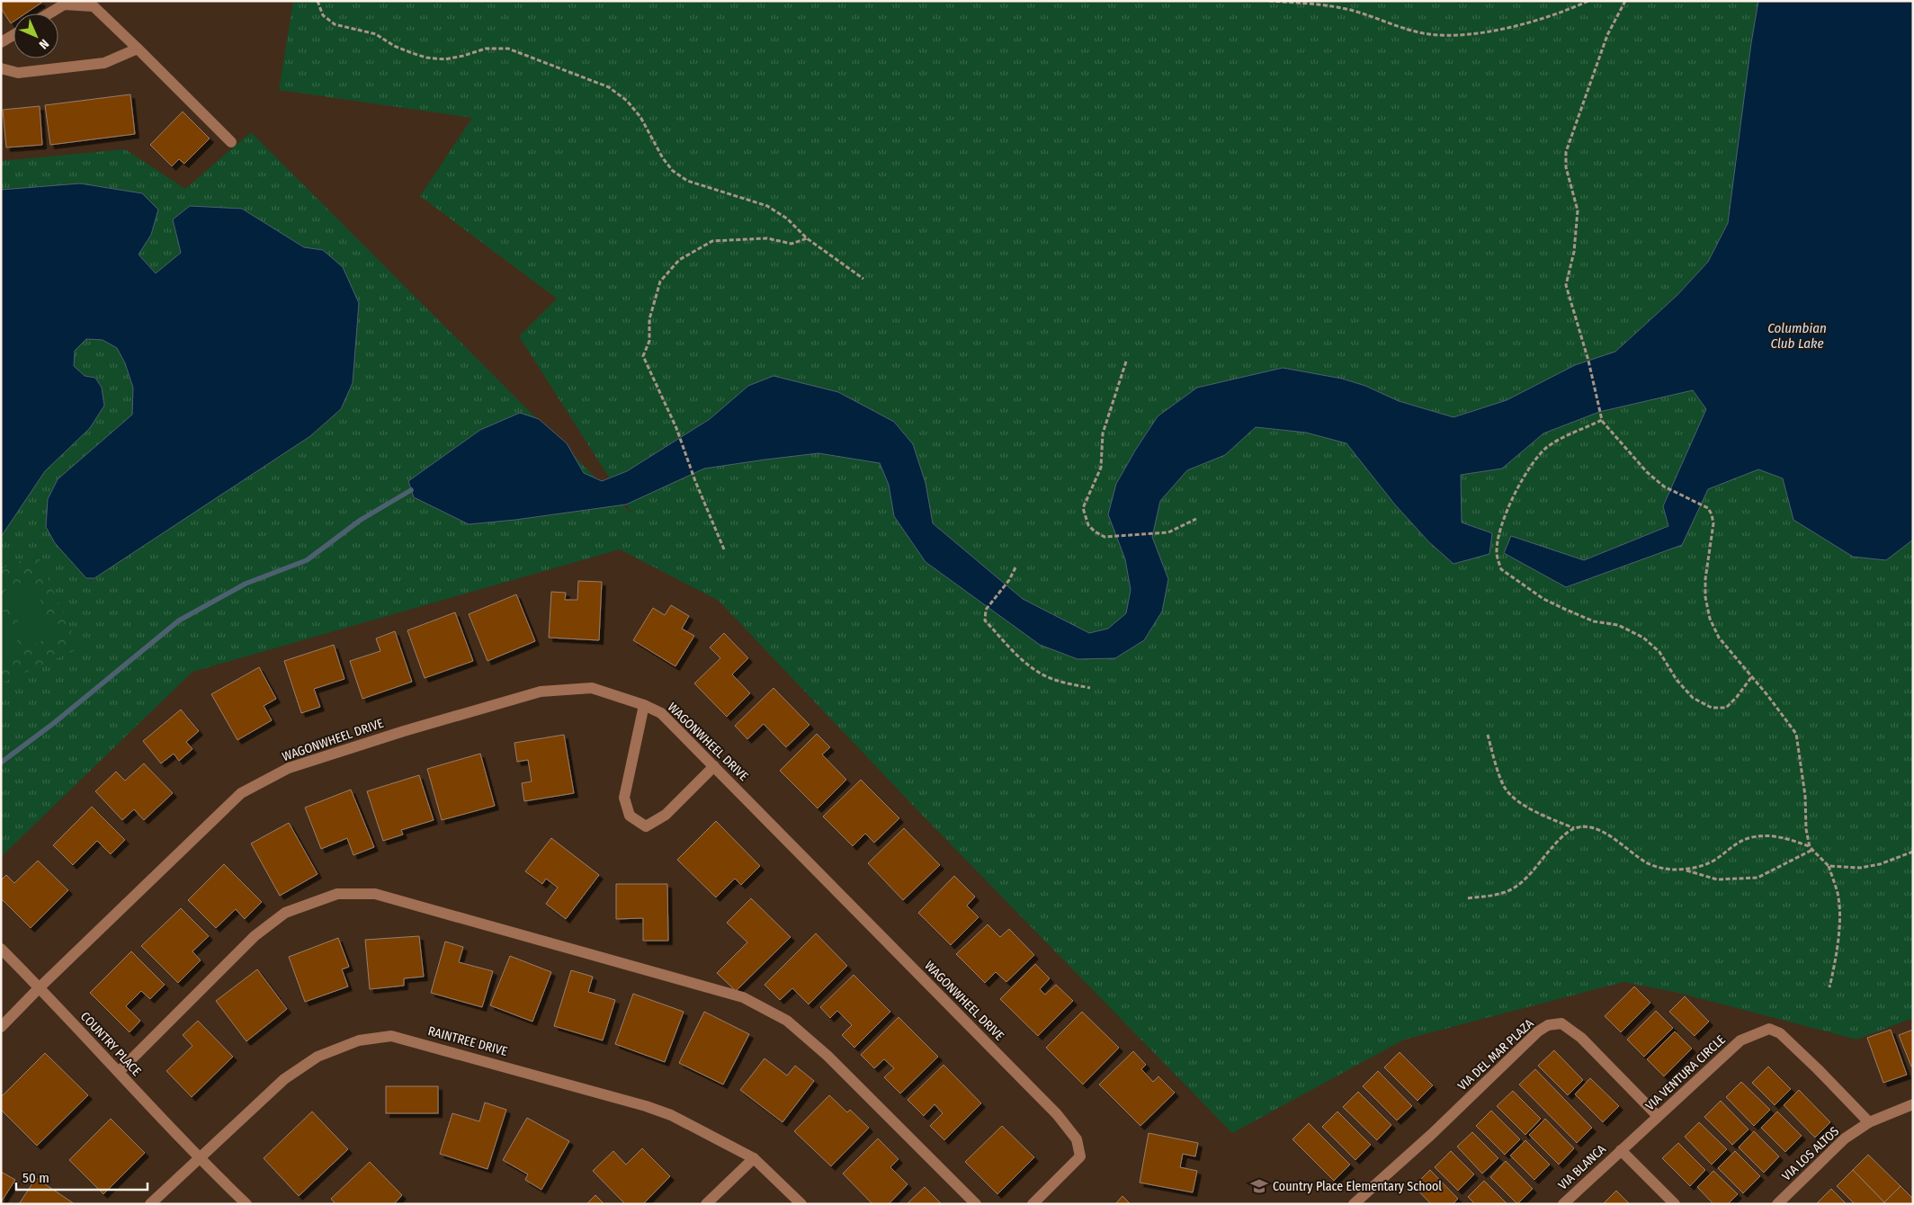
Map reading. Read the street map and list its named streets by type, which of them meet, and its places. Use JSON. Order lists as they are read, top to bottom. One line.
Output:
{"streets":{"street":["WAGONWHEEL DRIVE","RAINTREE DRIVE","COUNTRY PLACE","VIA DEL MAR PLAZA","VIA VENTURA CIRCLE","VIA LOS ALTOS","VIA BLANCA"]},"crossings":[["WAGONWHEEL DRIVE","COUNTRY PLACE"],["RAINTREE DRIVE","COUNTRY PLACE"],["VIA DEL MAR PLAZA","VIA VENTURA CIRCLE"],["VIA VENTURA CIRCLE","VIA LOS ALTOS"],["VIA VENTURA CIRCLE","VIA BLANCA"]],"water":["Columbian Club Lake"],"places":{"school or university":["Country Place Elementary School"]},"scale_bar":"50 m","north":"bottom right"}
